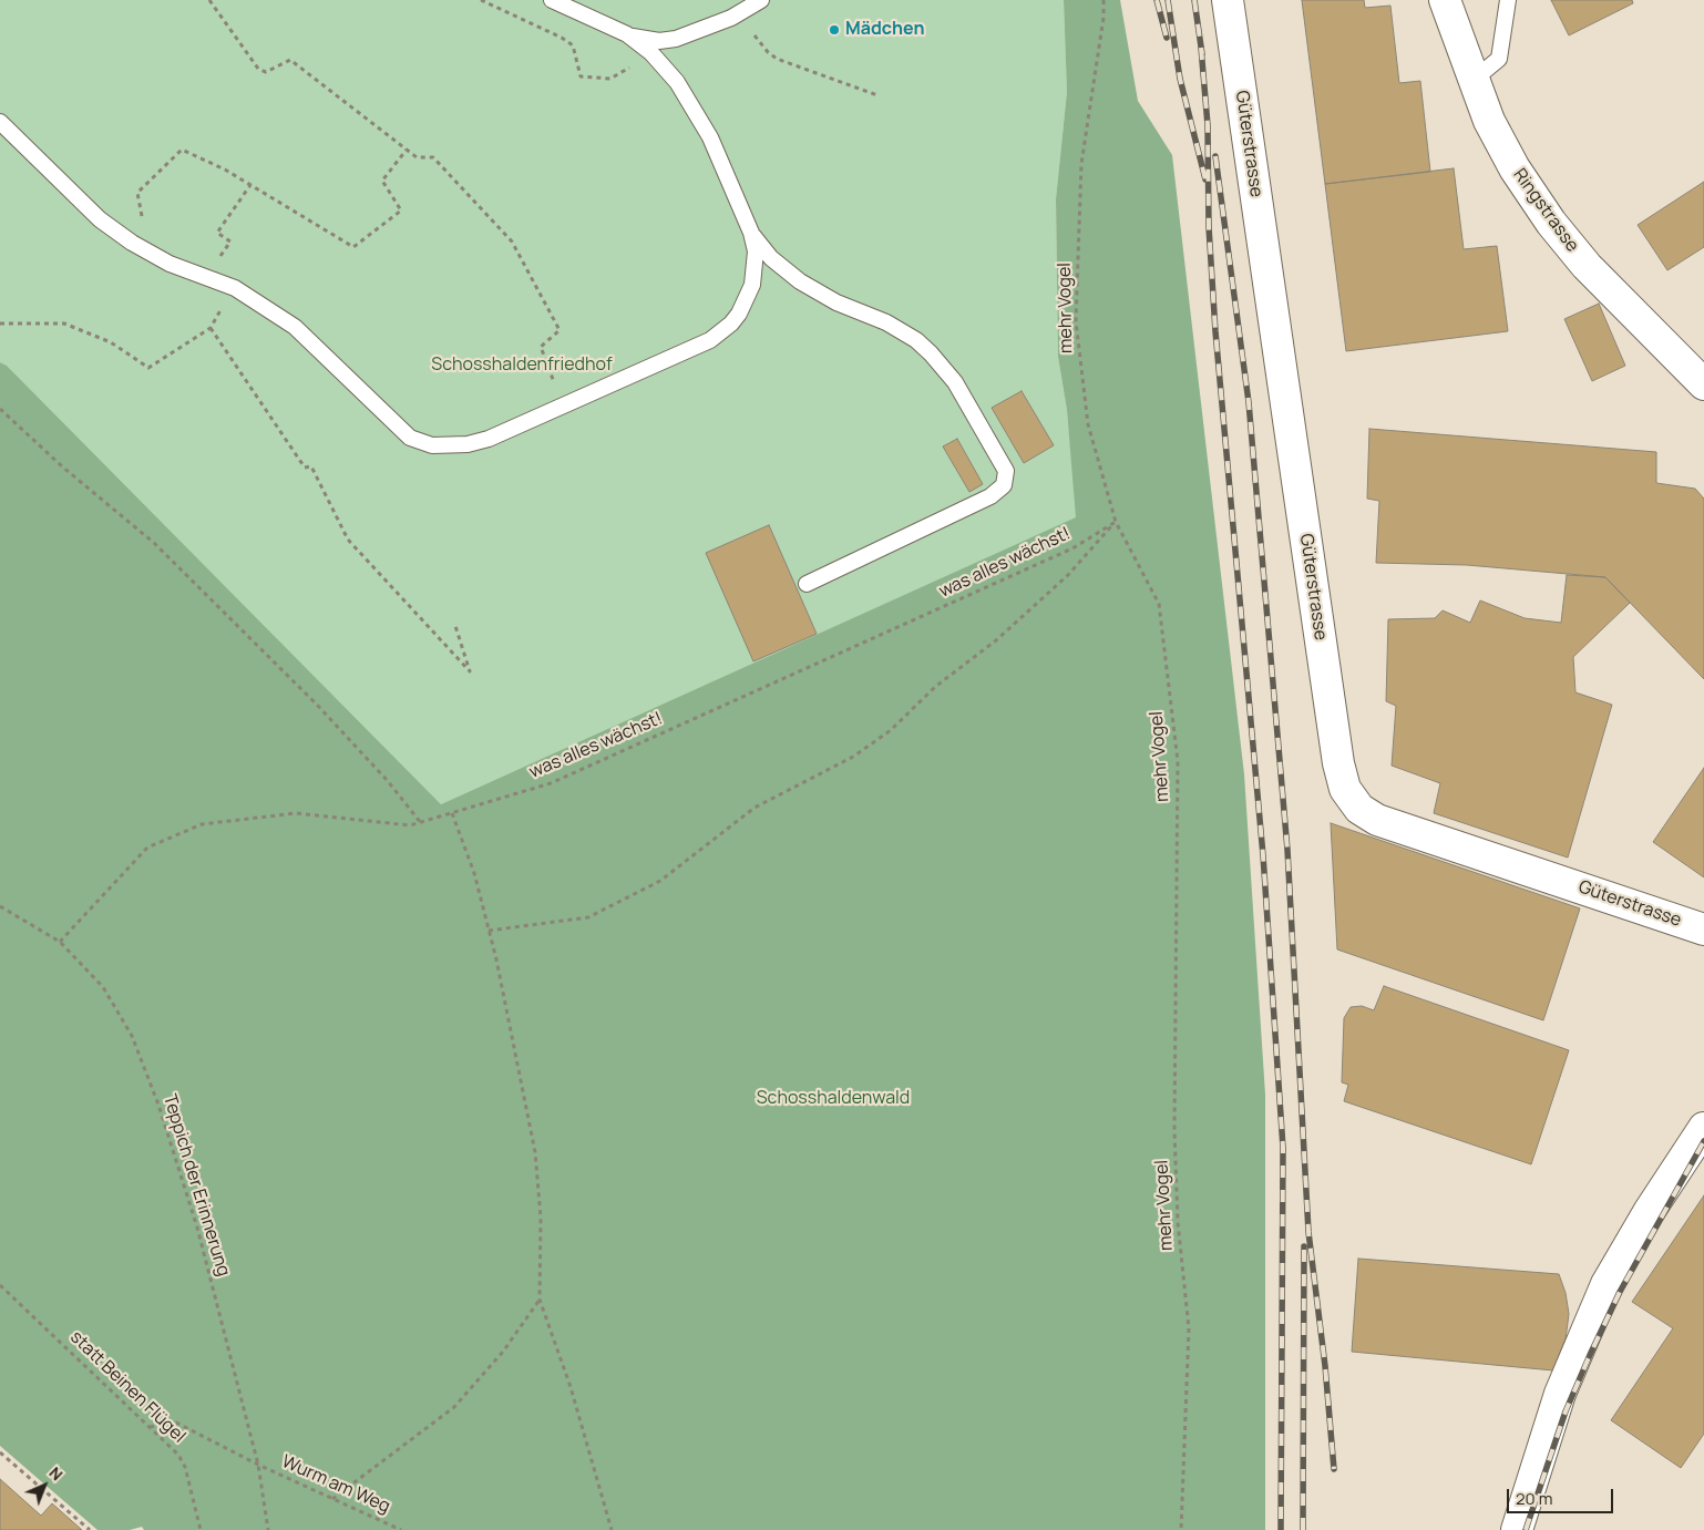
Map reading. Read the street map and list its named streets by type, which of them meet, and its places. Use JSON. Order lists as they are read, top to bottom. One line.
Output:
{"streets":{"street":["Güterstrasse","Ringstrasse"],"path":["mehr Vogel","was alles wächst!","Teppich der Erinnerung","statt Beinen Flügel","Wurm am Weg"]},"crossings":[["mehr Vogel","was alles wächst!"],["was alles wächst!","Teppich der Erinnerung"],["Teppich der Erinnerung","Wurm am Weg"],["statt Beinen Flügel","Wurm am Weg"]],"parks":["Schosshaldenfriedhof","Schosshaldenwald"],"places":["Mädchen"],"scale_bar":"20 m","north":"top right"}
